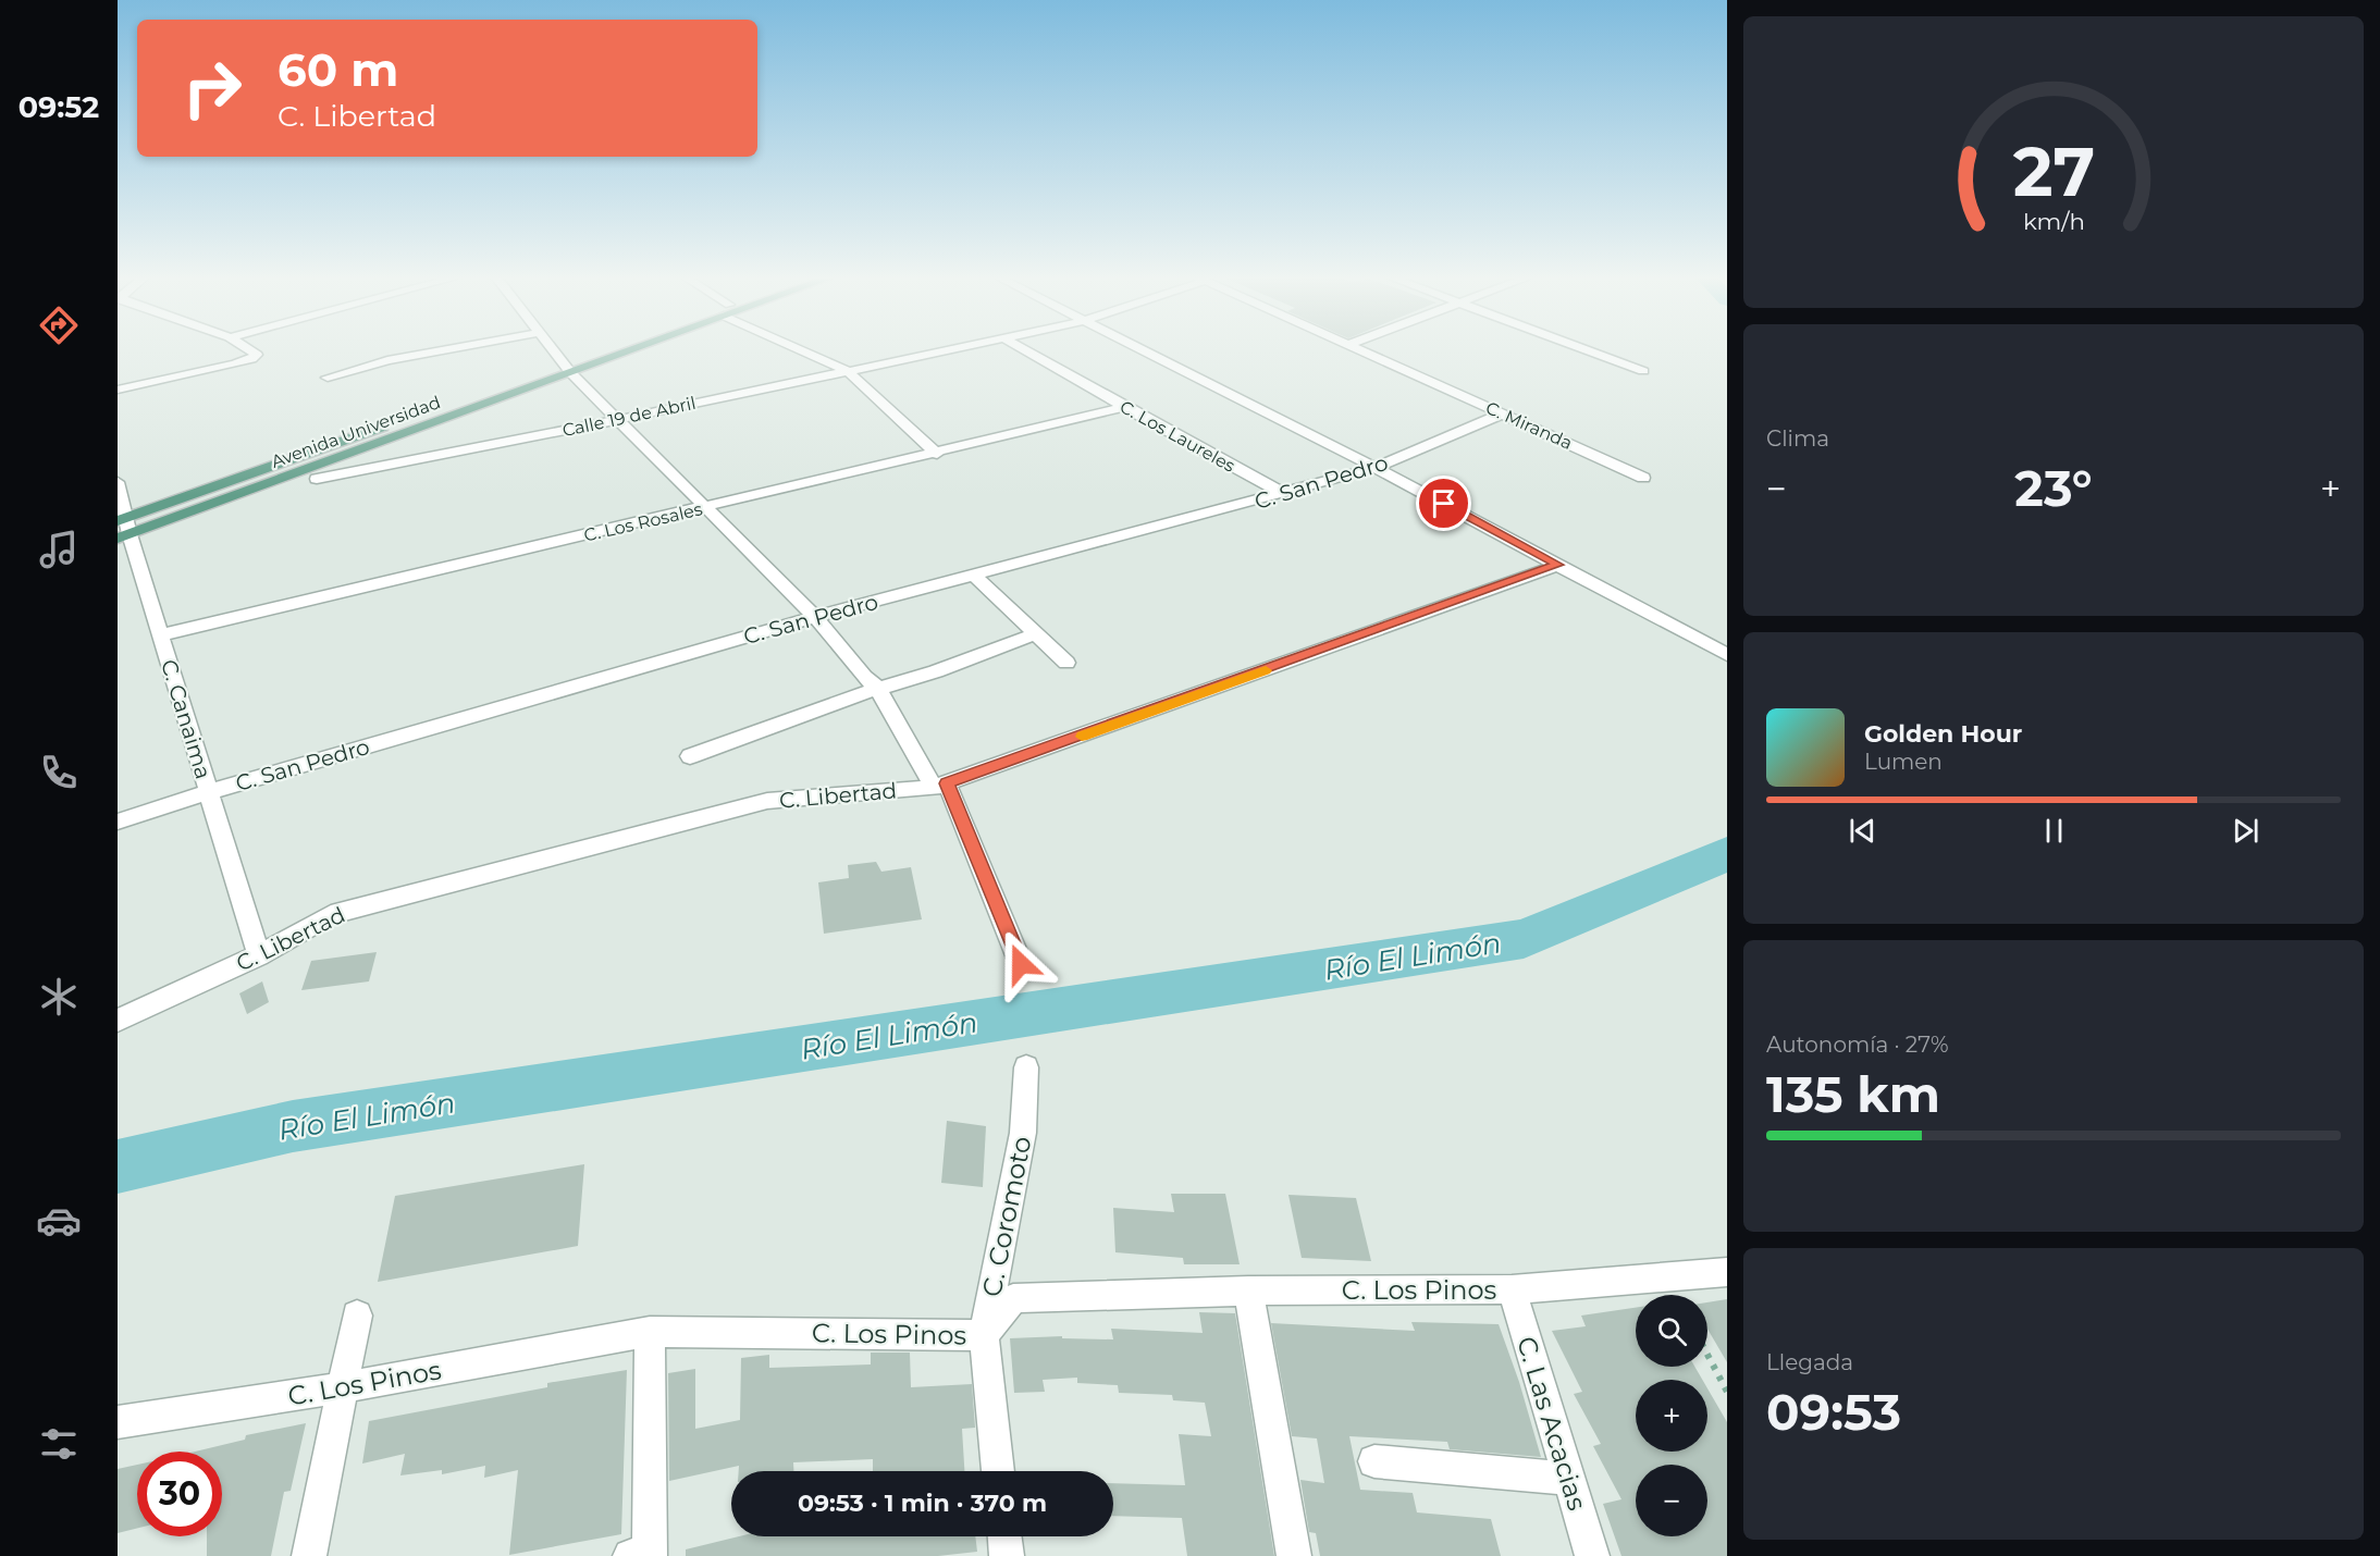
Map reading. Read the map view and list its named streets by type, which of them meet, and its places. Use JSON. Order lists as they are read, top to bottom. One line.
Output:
{"streets":{"main road":["Avenida Universidad"],"street":["Calle 19 de Abril","C. Miranda","C. Los Laureles","C. San Pedro","C. Los Rosales","C. Canaima","C. Libertad","C. Coromoto","C. Los Pinos","C. Las Acacias"]},"crossings":[["C. Miranda","C. San Pedro"],["Avenida Universidad","C. Canaima"],["C. Los Laureles","C. San Pedro"],["C. Los Laureles","C. Los Rosales"],["C. San Pedro","C. Canaima"],["C. Los Rosales","C. Canaima"],["C. Canaima","C. Libertad"],["C. Coromoto","C. Los Pinos"],["C. Los Pinos","C. Las Acacias"]],"water":["Río El Limón"],"page":{"tabs":"09:52","turn":["60 m","C. Libertad"],"tile":["Clima",["Autonomía · 27%","135 km"],["Llegada","09:53"]],"heat":["−","23°","+"],"song":["Golden Hour","Lumen"],"map_buttons":["+","−"],"limit":"30","trip":"09:53 · 1 min · 370 m","gauge":["27","km/h"]}}
